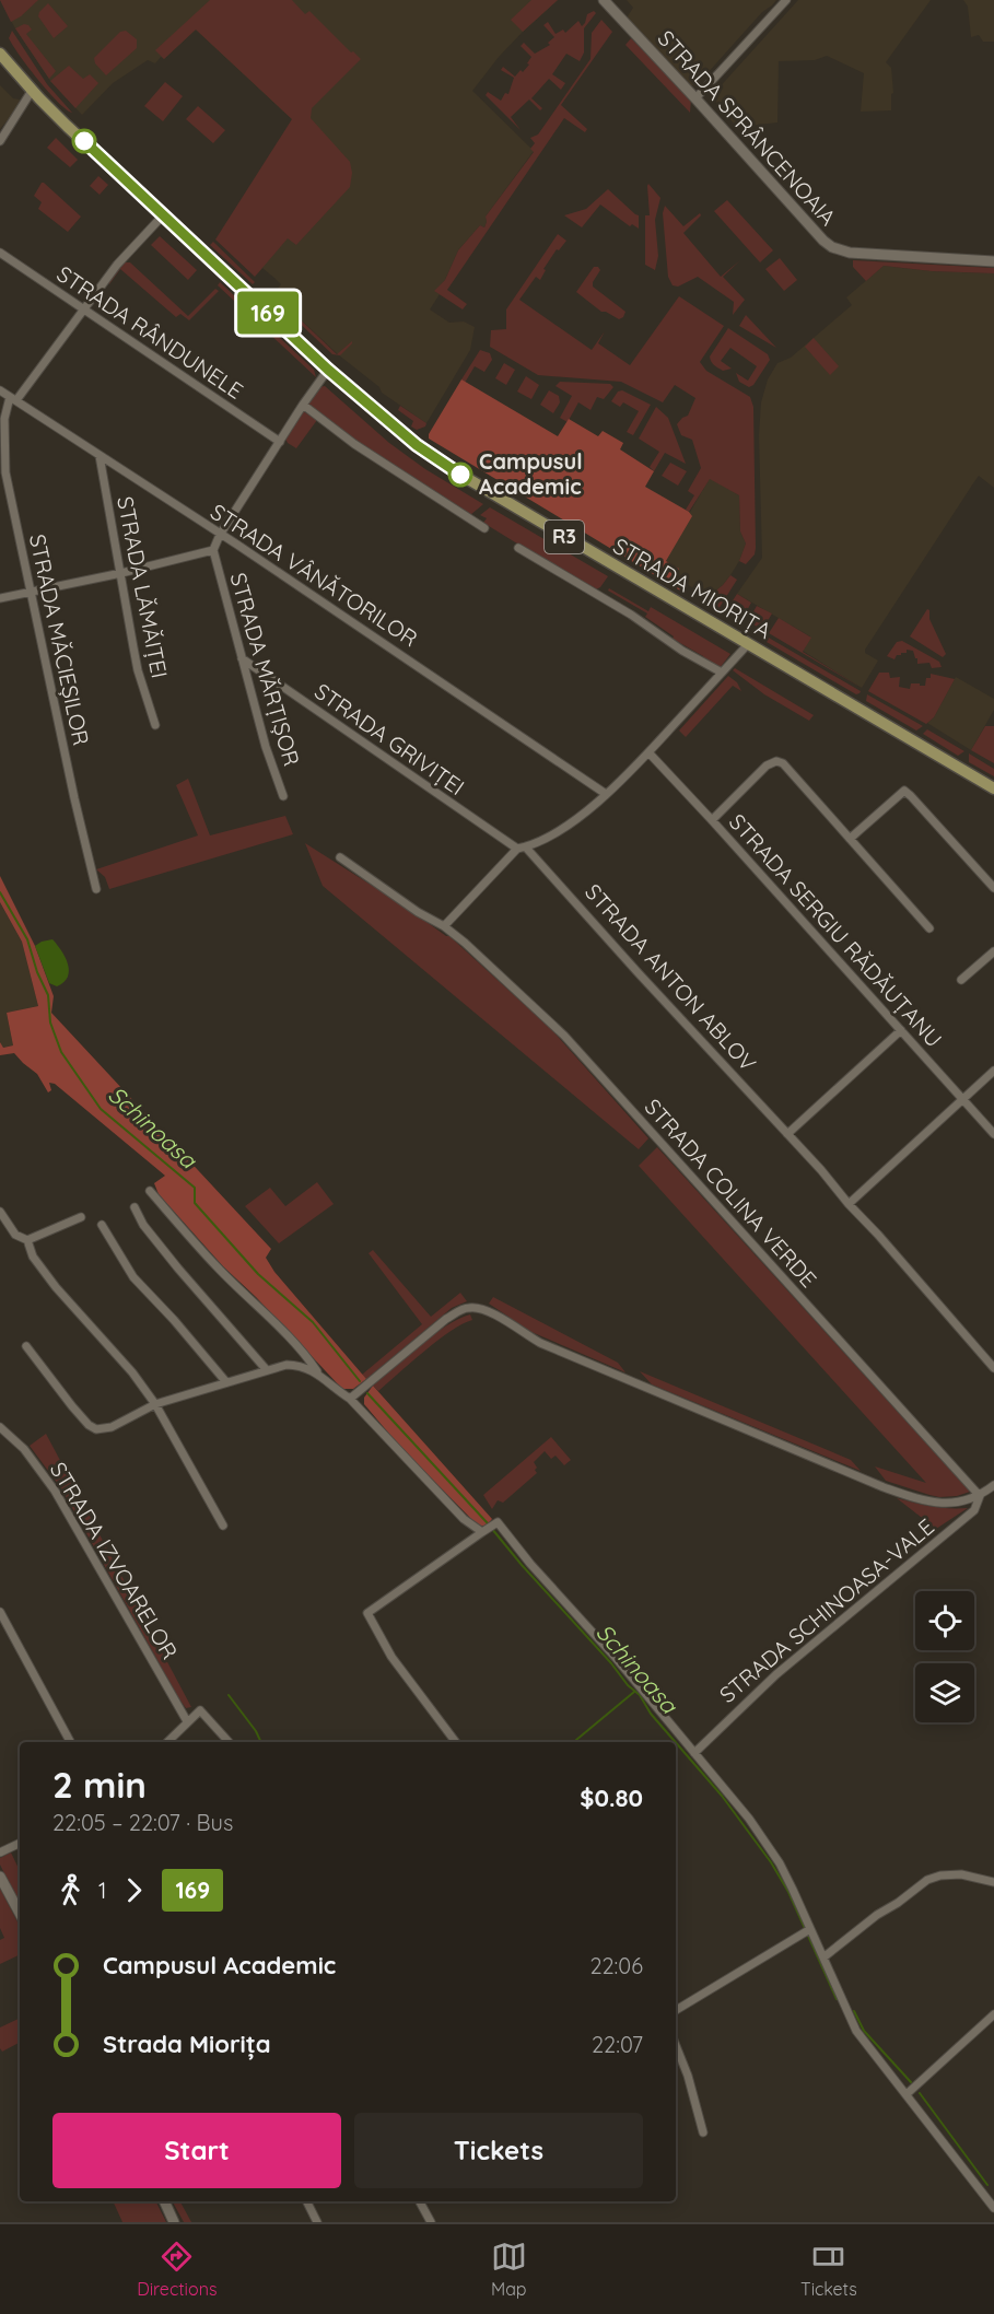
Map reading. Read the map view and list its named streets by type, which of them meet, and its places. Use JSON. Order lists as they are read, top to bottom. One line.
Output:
{"streets":{"main road":["R3","STRADA MIORIȚA"],"street":["STRADA SPRÂNCENOAIA","STRADA RÂNDUNELE","STRADA VÂNĂTORILOR","STRADA LĂMĂIȚEI","STRADA MĂCIEȘILOR","STRADA MĂRȚIȘOR","STRADA GRIVIȚEI","STRADA SERGIU RĂDĂUȚANU","STRADA ANTON ABLOV","STRADA COLINA VERDE","STRADA IZVOARELOR","STRADA SCHINOASA-VALE"]},"crossings":[["STRADA VÂNĂTORILOR","STRADA LĂMĂIȚEI"],["STRADA VÂNĂTORILOR","STRADA MĂCIEȘILOR"],["STRADA MĂRȚIȘOR","STRADA GRIVIȚEI"],["STRADA GRIVIȚEI","STRADA ANTON ABLOV"],["STRADA COLINA VERDE","STRADA SCHINOASA-VALE"]],"water":["Schinoasa"],"places":["Campusul Academic"],"lines":["bus line 169"],"page":{"on_map":"169","heading":["2 min","22:05 – 22:07 · Bus","$0.80"],"legs":["1","169"],"list":[{"name":"Campusul Academic","value":"22:06"},{"name":"Strada Miorița","value":"22:07"}],"buttons":["Start","Tickets"],"tabs":["Directions","Map","Tickets"]}}
